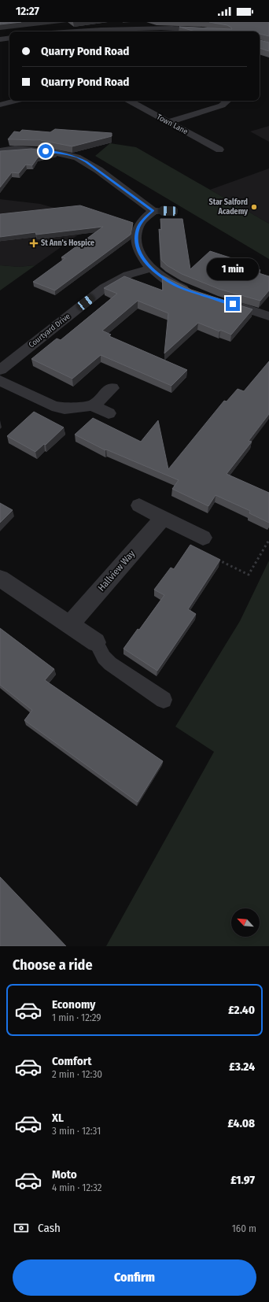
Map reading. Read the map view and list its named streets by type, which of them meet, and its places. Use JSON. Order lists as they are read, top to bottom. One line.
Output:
{"streets":{"street":["Town Lane","Courtyard Drive","Hallview Way"]},"places":{"other":["Star Salford Academy"],"health":["St Ann's Hospice"]},"north":"top left","page":{"status":"12:27","banner":["Quarry Pond Road","Quarry Pond Road"],"bubble":"1 min","heading":"Choose a ride","list":[{"name":"Economy","note":"1 min · 12:29","value":"£2.40"},{"name":"Comfort","note":"2 min · 12:30","value":"£3.24"},{"name":"XL","note":"3 min · 12:31","value":"£4.08"},{"name":"Moto","note":"4 min · 12:32","value":"£1.97"}],"pay":["Cash","160 m"],"buttons":"Confirm"}}
